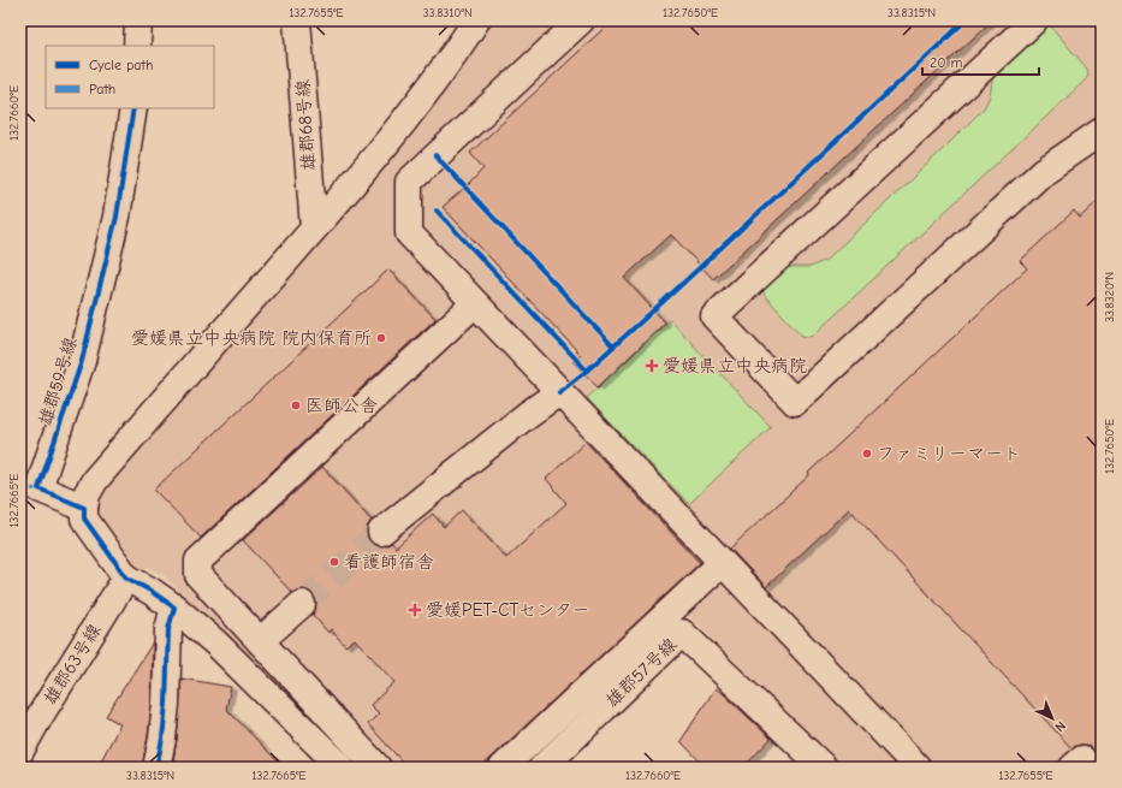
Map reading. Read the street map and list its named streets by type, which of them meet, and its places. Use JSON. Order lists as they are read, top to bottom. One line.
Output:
{"streets":{"street":["雄郡68号線","雄郡59号線","雄郡63号線","雄郡57号線"]},"places":{"other":["愛媛県立中央病院 院内保育所","医師公舎","ファミリーマート","看護師宿舎"],"health":["愛媛県立中央病院","愛媛PET-CTセンター"]},"legend":["Cycle path","Path"],"scale_bar":"20 m","north":"bottom right","coordinates":["132.7655°E","33.8310°N","132.7650°E","33.8315°N","132.7660°E","33.8320°N","132.7665°E"]}
